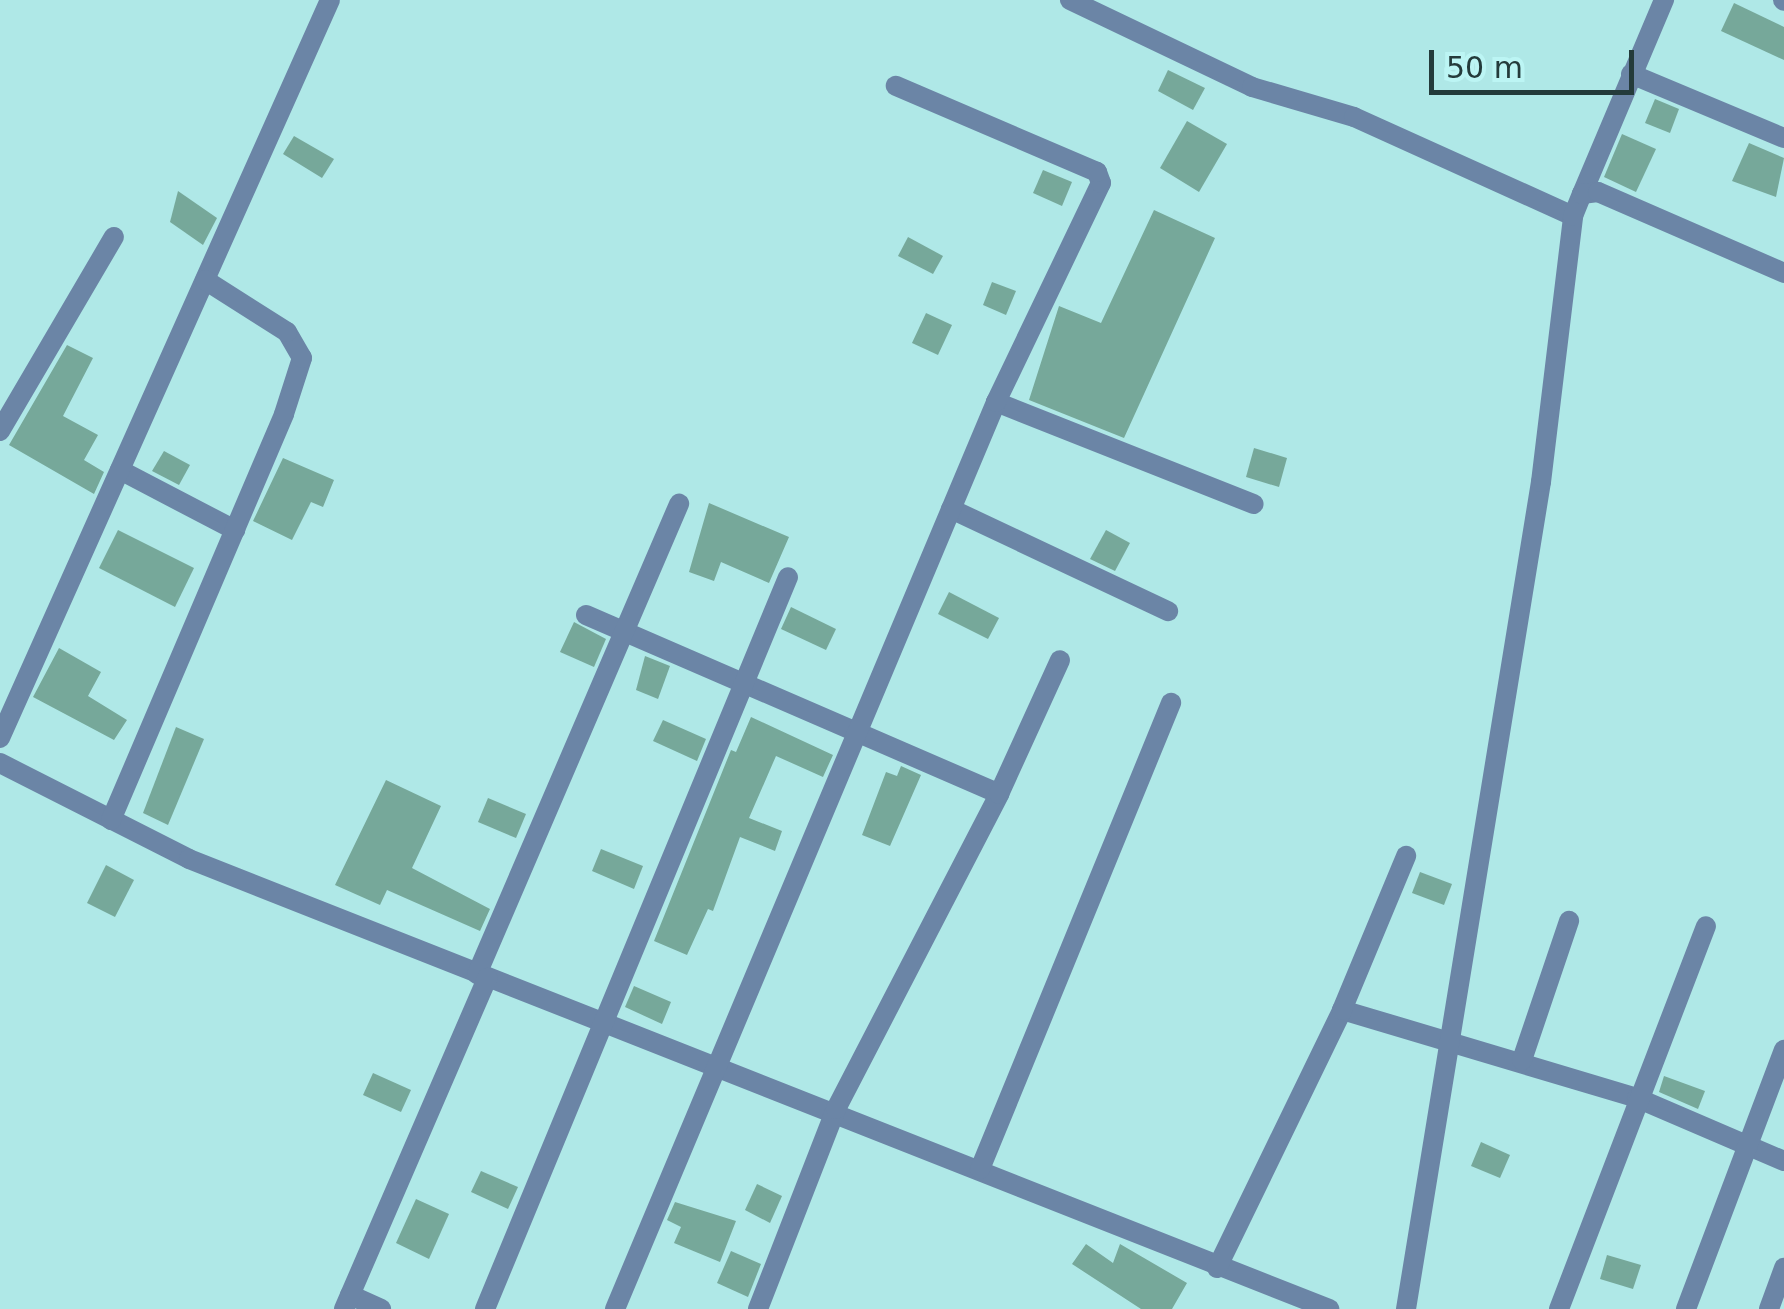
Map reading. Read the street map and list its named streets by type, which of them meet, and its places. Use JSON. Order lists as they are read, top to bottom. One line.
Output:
{"scale_bar":"50 m"}
